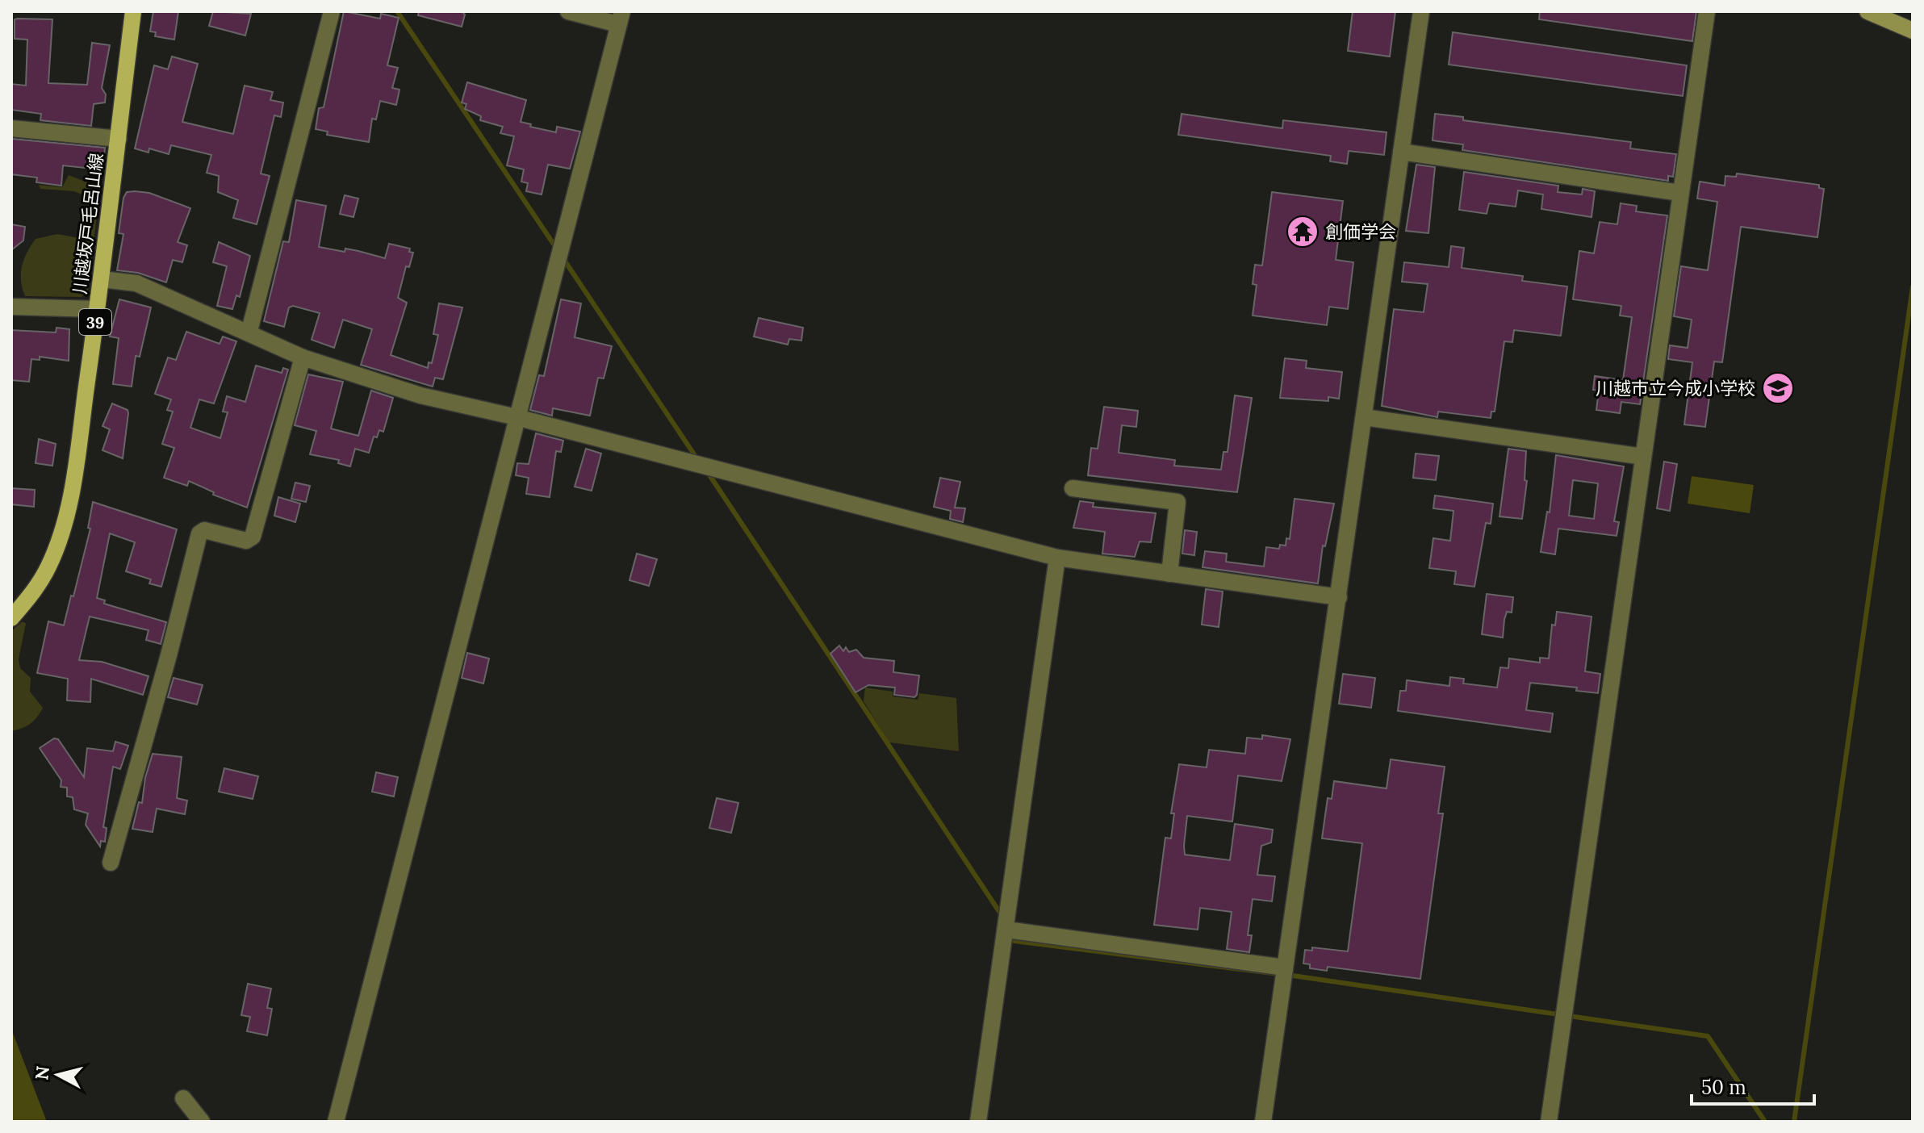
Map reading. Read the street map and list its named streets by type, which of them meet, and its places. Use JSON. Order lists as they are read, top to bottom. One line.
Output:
{"streets":{"main road":["川越坂戸毛呂山線","39"]},"places":{"temple":["創価学会"],"school or university":["川越市立今成小学校"]},"scale_bar":"50 m","north":"left"}
